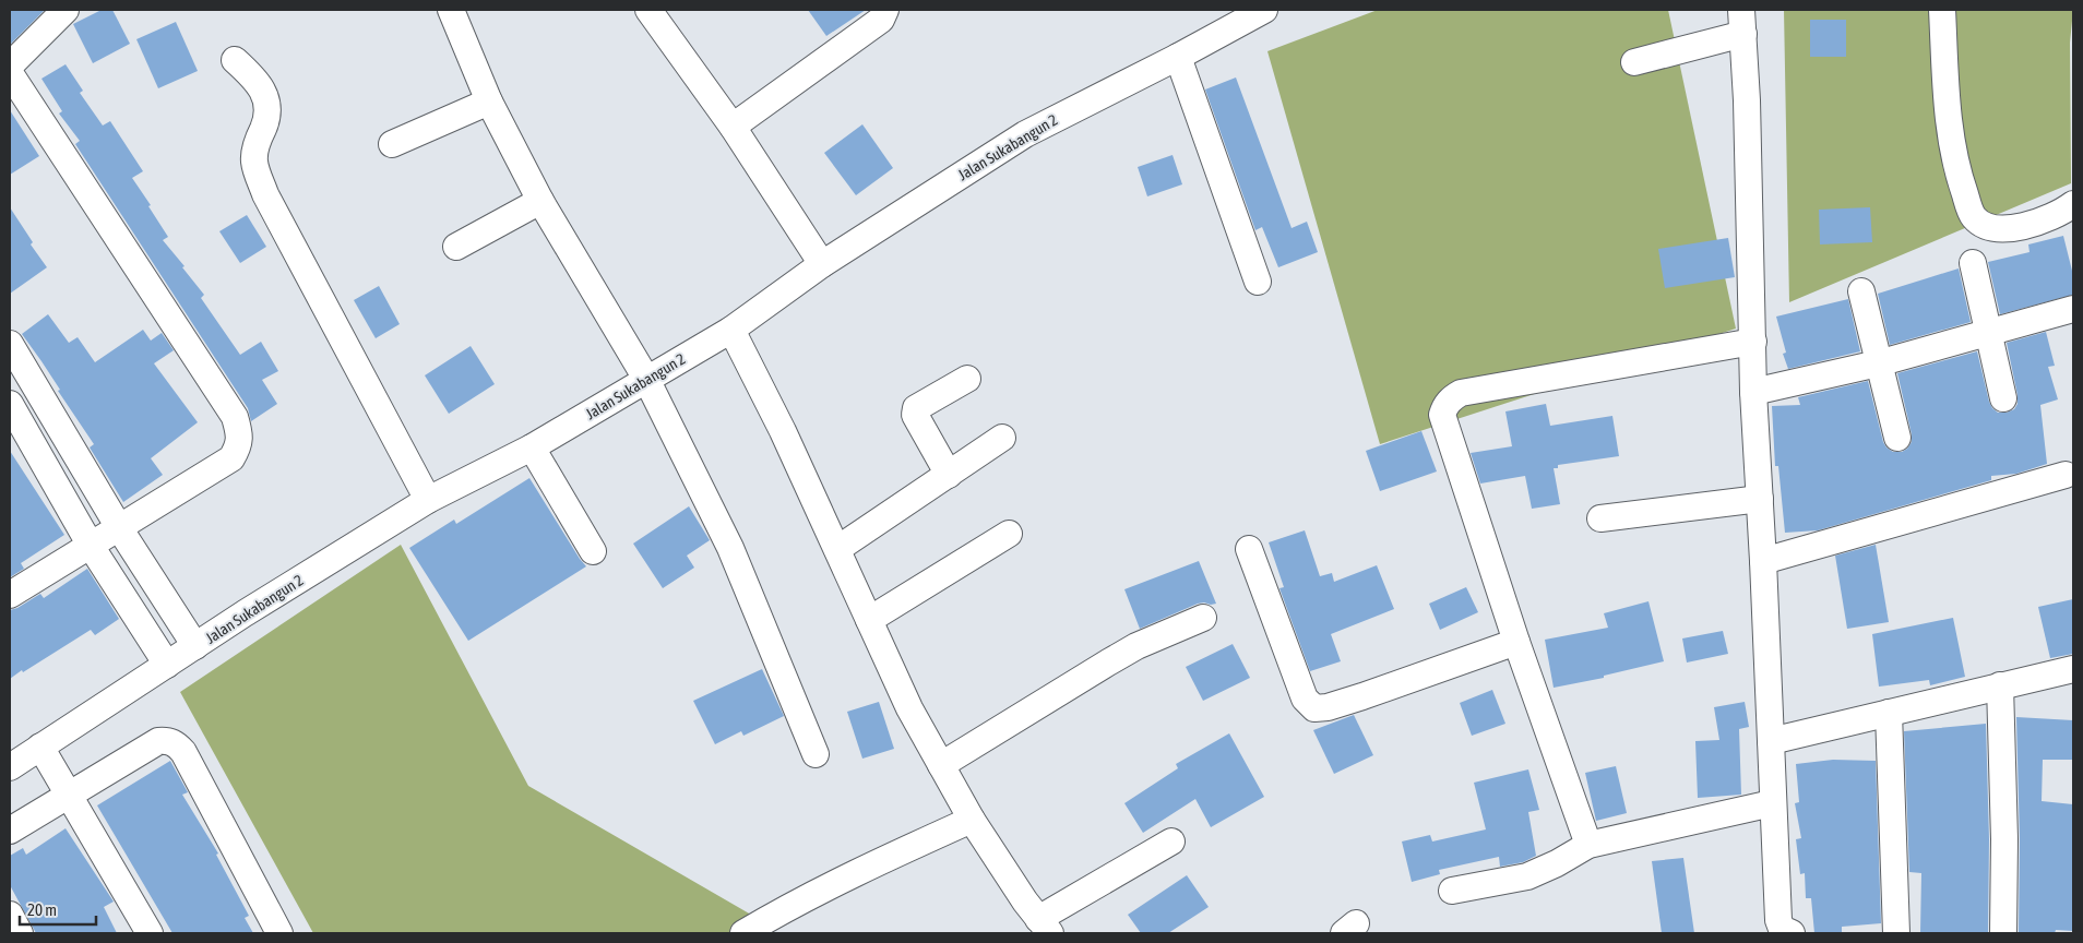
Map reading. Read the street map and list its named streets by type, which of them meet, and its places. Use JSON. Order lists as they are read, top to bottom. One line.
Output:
{"streets":{"street":["Jalan Sukabangun 2"]},"scale_bar":"20 m"}
